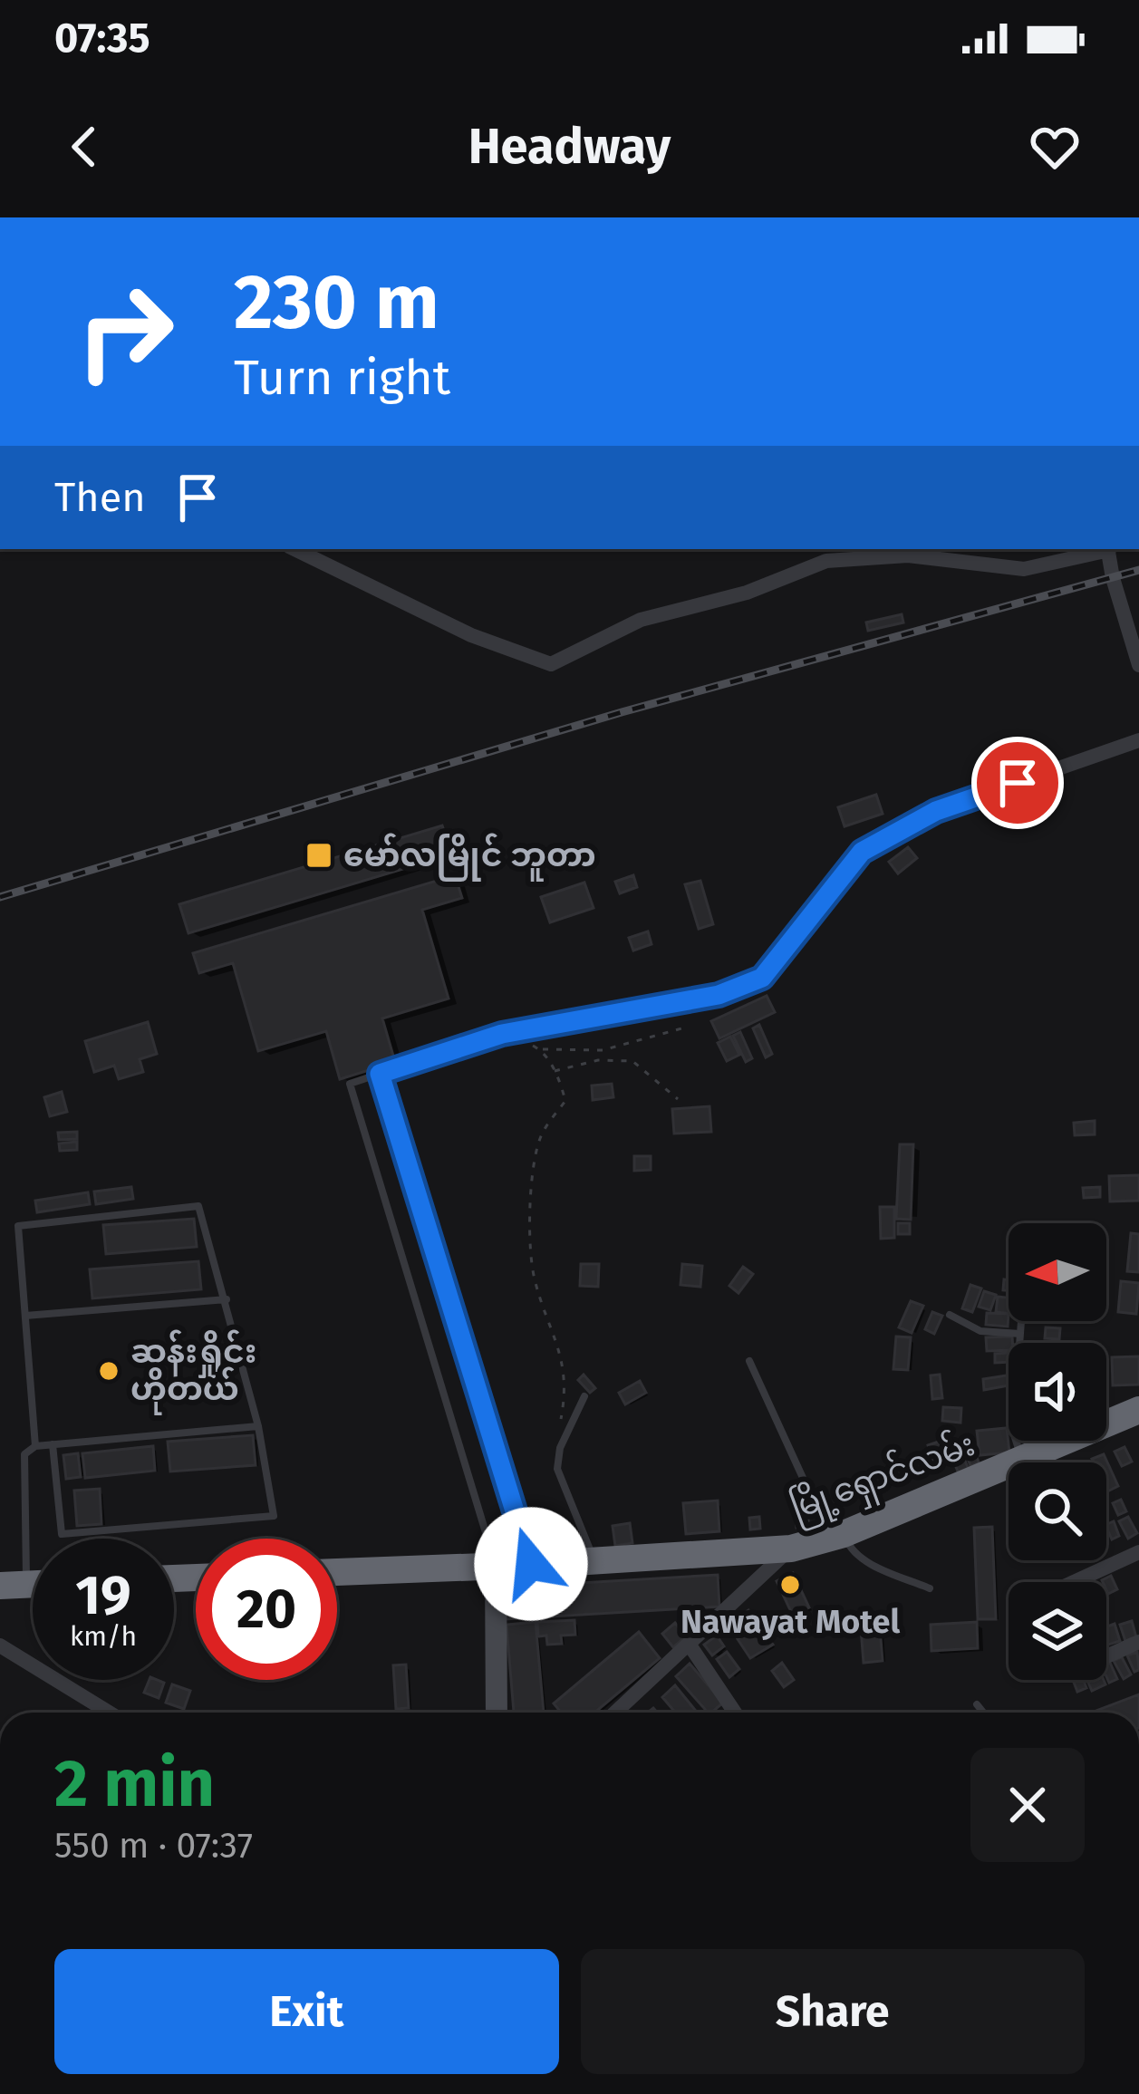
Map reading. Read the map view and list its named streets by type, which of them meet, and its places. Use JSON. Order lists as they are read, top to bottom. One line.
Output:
{"streets":{"highway":["မြို့ရှောင်လမ်း"]},"places":{"transit":["မော်လမြိုင် ဘူတာ"],"other":["ဆန်းရှိုင်း ဟိုတယ်","Nawayat Motel"]},"north":"left","page":{"status":"07:35","header":"Headway","turn":["230 m","Turn right"],"then":"Then","speed":"19 km/h","limit":"20","heading":["2 min","550 m · 07:37"],"buttons":["Exit","Share"]}}
